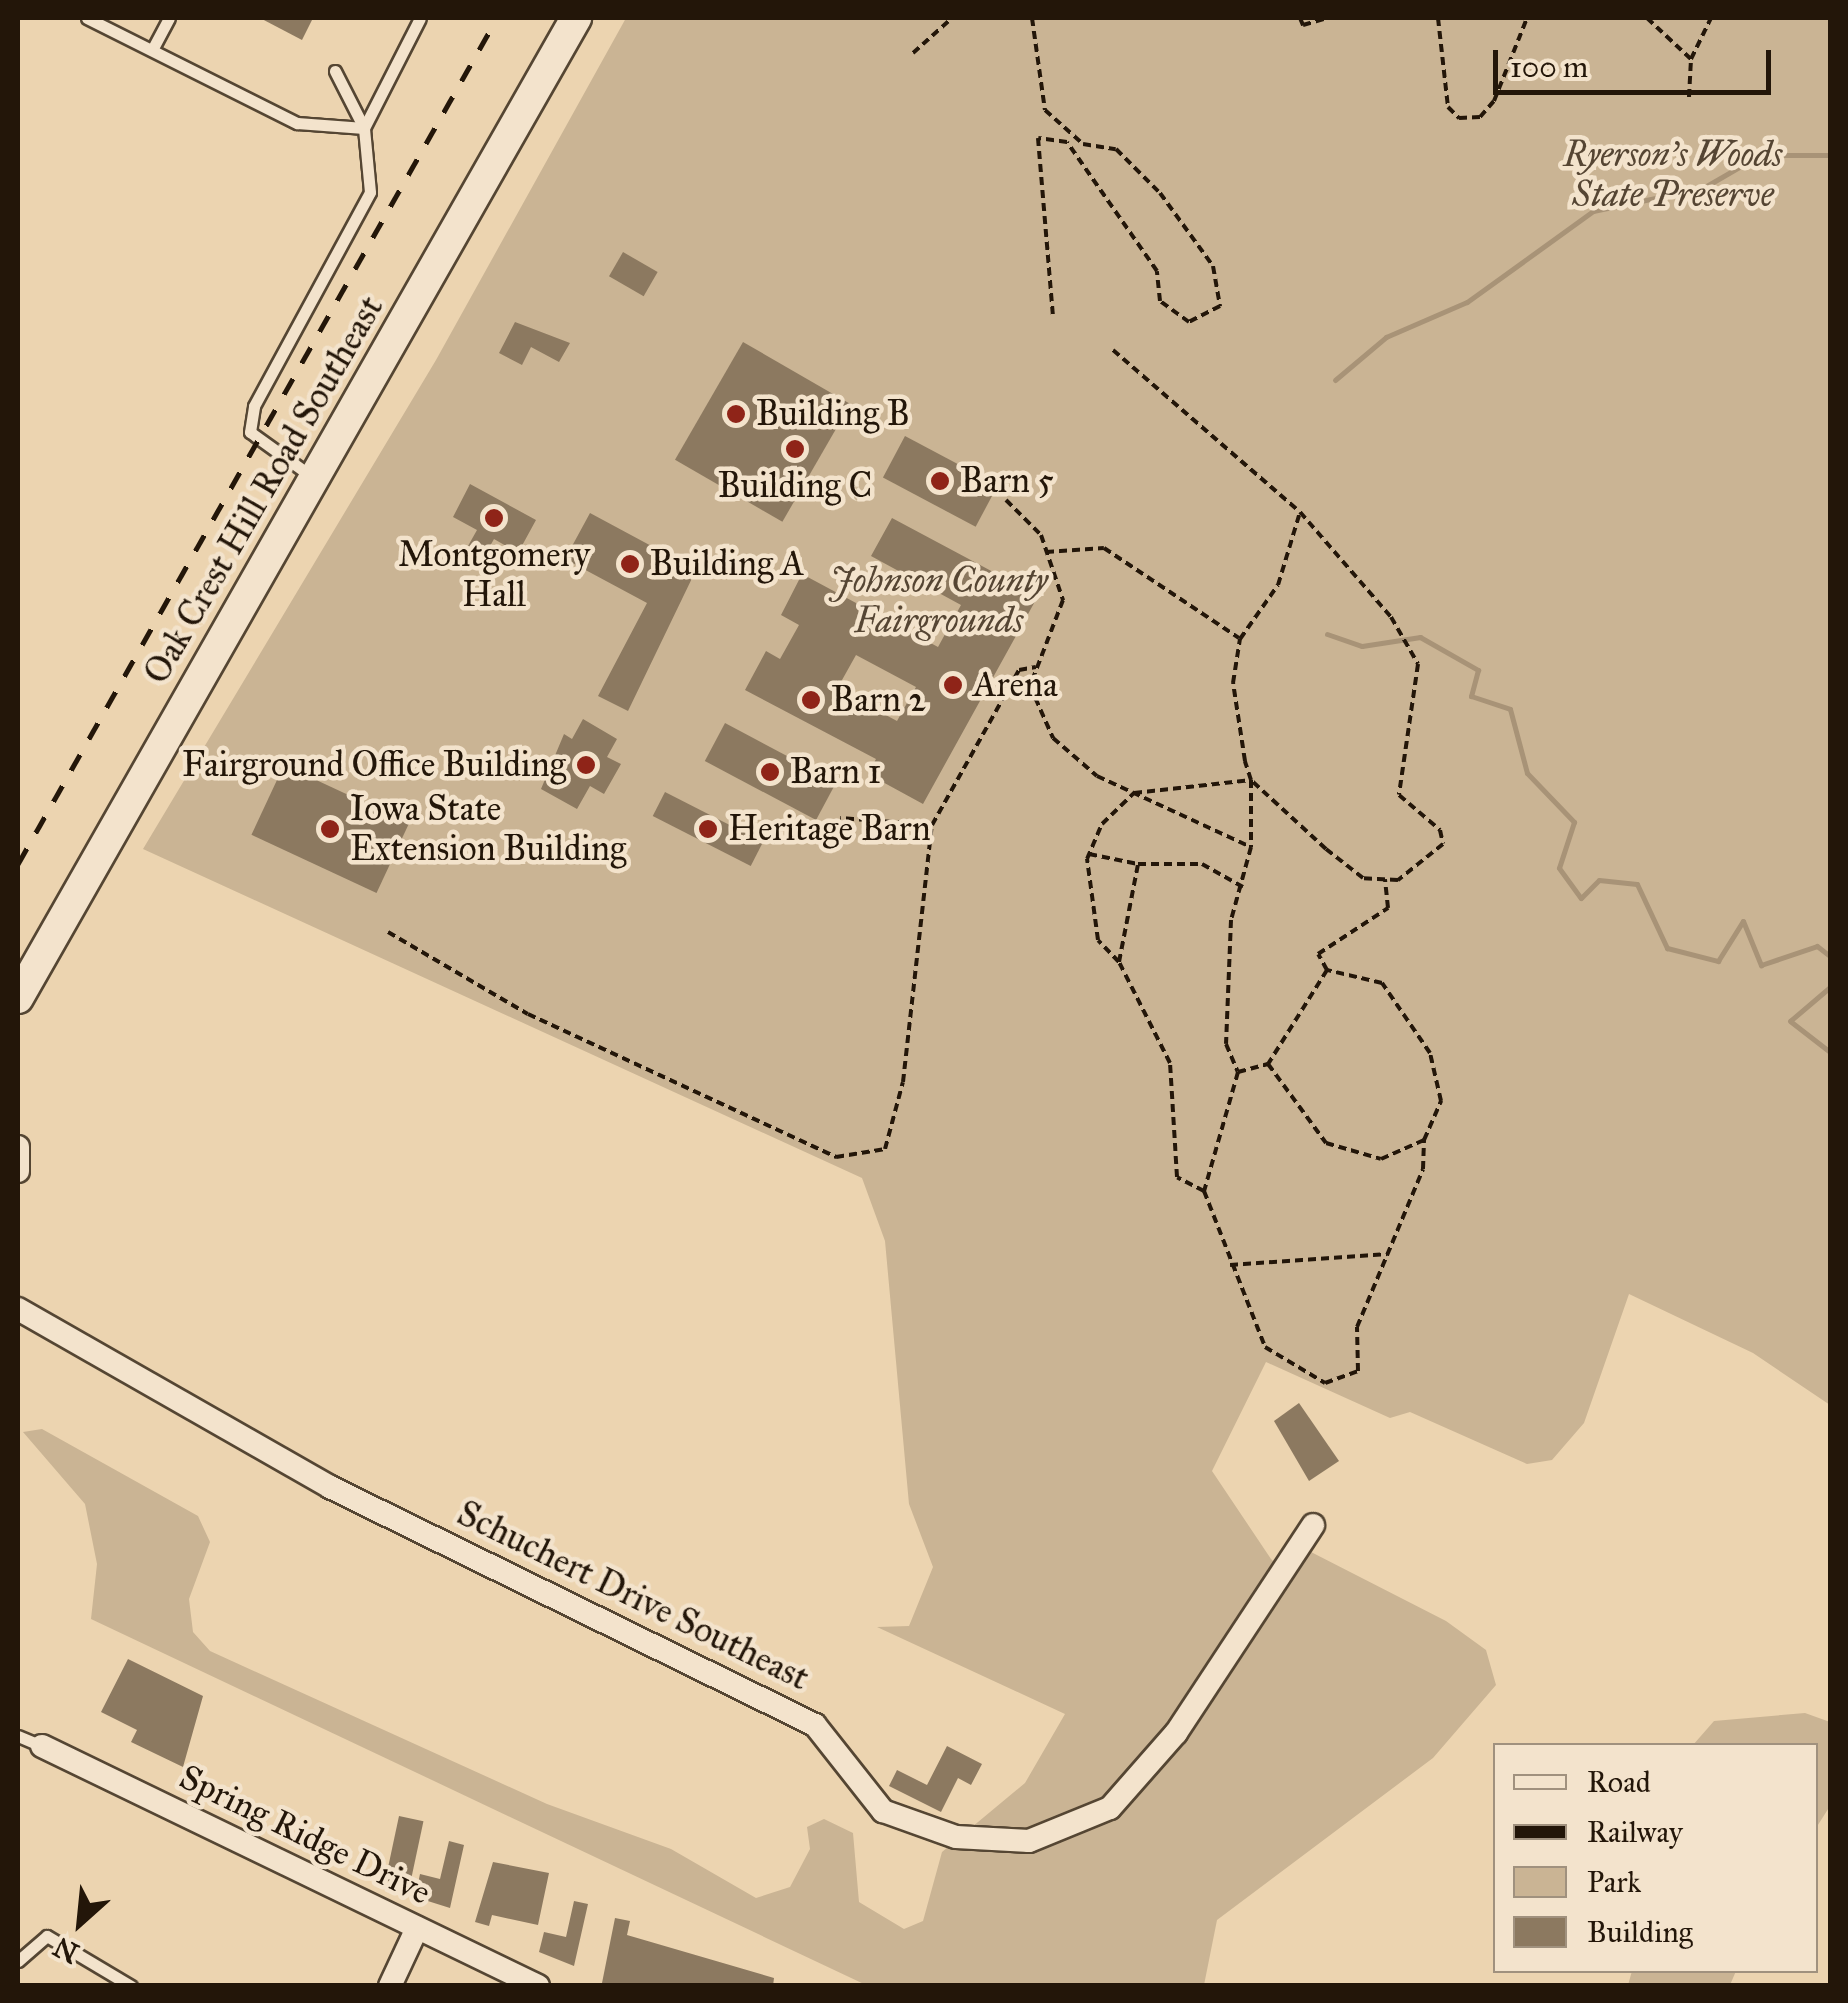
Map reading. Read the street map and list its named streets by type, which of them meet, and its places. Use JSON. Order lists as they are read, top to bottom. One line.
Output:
{"streets":{"main road":["Oak Crest Hill Road Southeast"],"street":["Schuchert Drive Southeast","Spring Ridge Drive"]},"parks":["Ryerson's Woods State Preserve","Johnson County Fairgrounds"],"places":["Building B","Building C","Barn 5","Montgomery Hall","Building A","Arena","Barn 2","Fairground Office Building","Barn 1","Iowa State Extension Building","Heritage Barn"],"legend":["Road","Railway","Park","Building"],"scale_bar":"100 m","north":"bottom left"}
